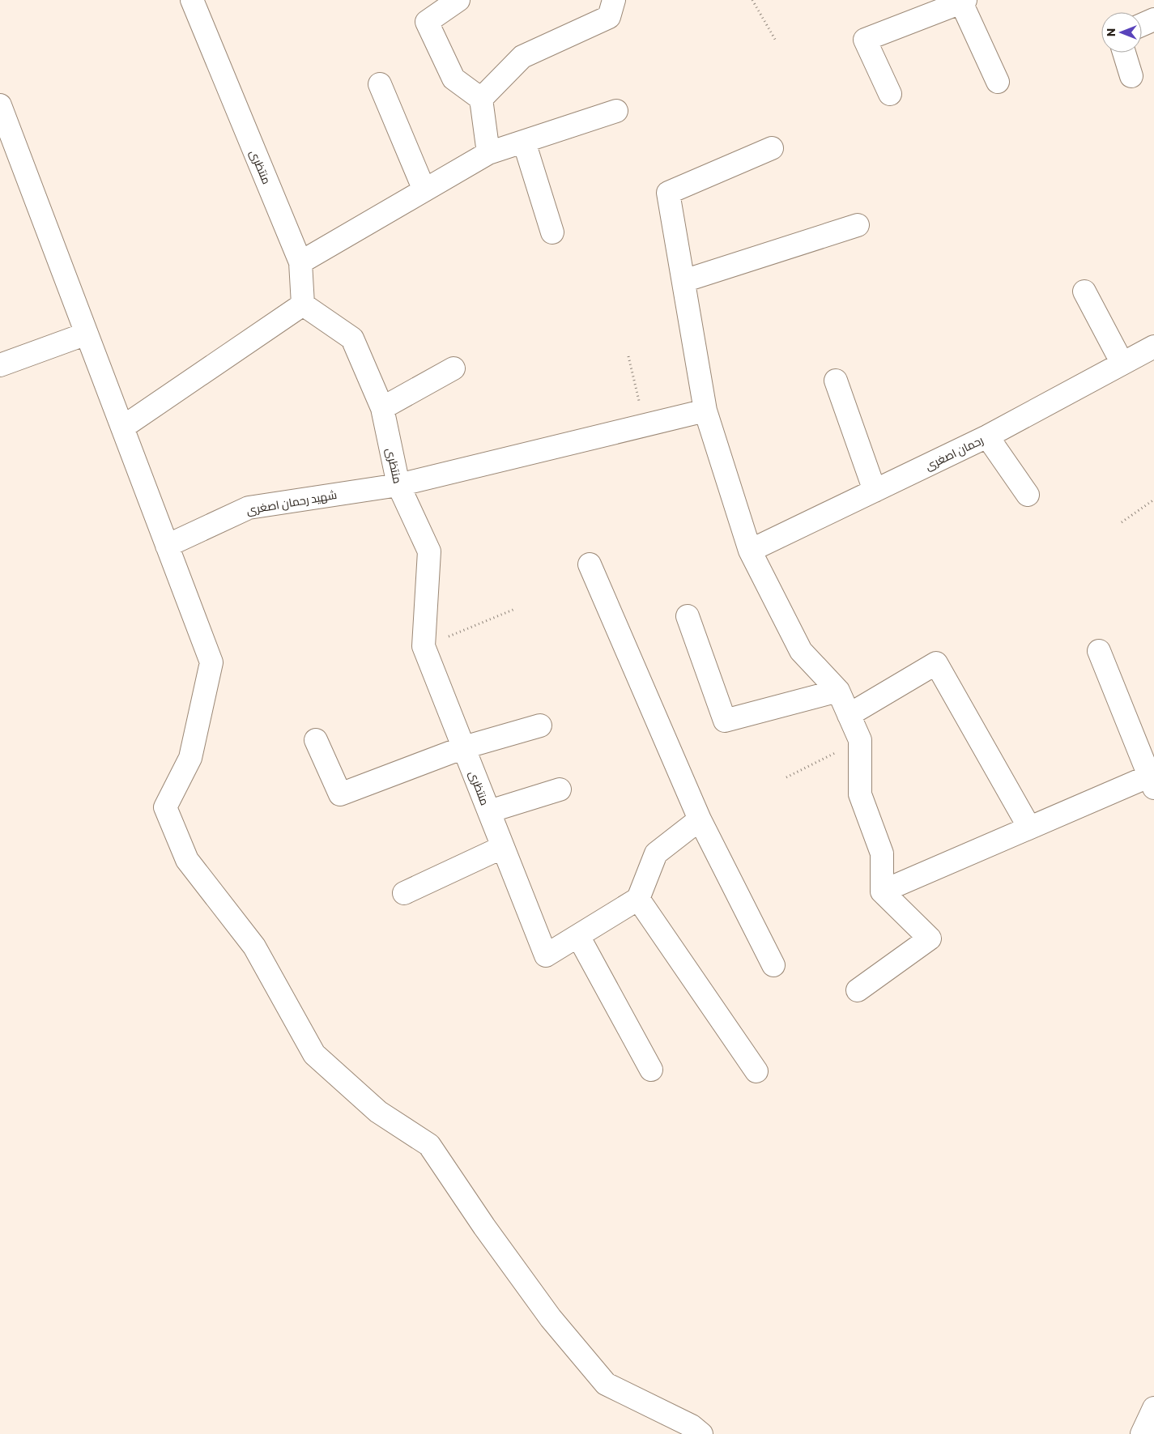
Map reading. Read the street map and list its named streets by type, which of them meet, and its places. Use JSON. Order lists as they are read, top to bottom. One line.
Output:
{"streets":{"street":["منتظری","رحمان اصغری","شهید رحمان اصغری"]},"crossings":[["منتظری","شهید رحمان اصغری"]],"north":"left"}
